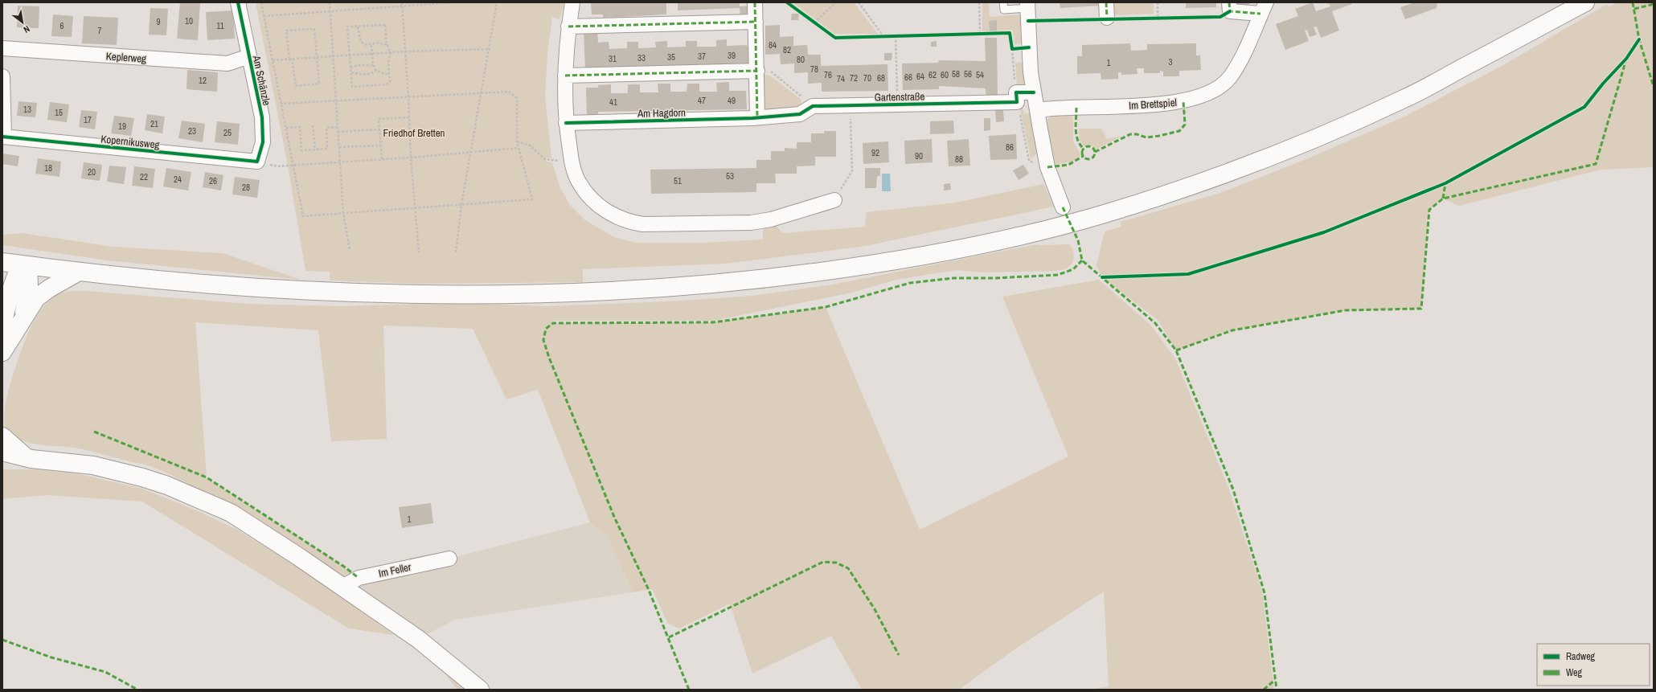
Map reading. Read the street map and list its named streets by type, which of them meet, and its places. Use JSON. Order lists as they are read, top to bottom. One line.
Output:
{"streets":{"street":["Keplerweg","Am Schänzle","Gartenstraße","Im Brettspiel","Am Hagdorn","Kopernikusweg","Im Feller"]},"crossings":[["Keplerweg","Am Schänzle"],["Am Schänzle","Kopernikusweg"],["Gartenstraße","Am Hagdorn"]],"parks":["Friedhof Bretten"],"house_numbers":["10","9","6","11","7","84","82","39","37","35","33","31","80","3","1","78","58","56","76","62","60","54","64","66","72","70","68","74","12","47","49","41","13","15","17","21","19","23","25","86","92","90","88","18","20","53","22","24","26","51","28","1"],"legend":["Radweg","Weg"],"north":"bottom right"}
